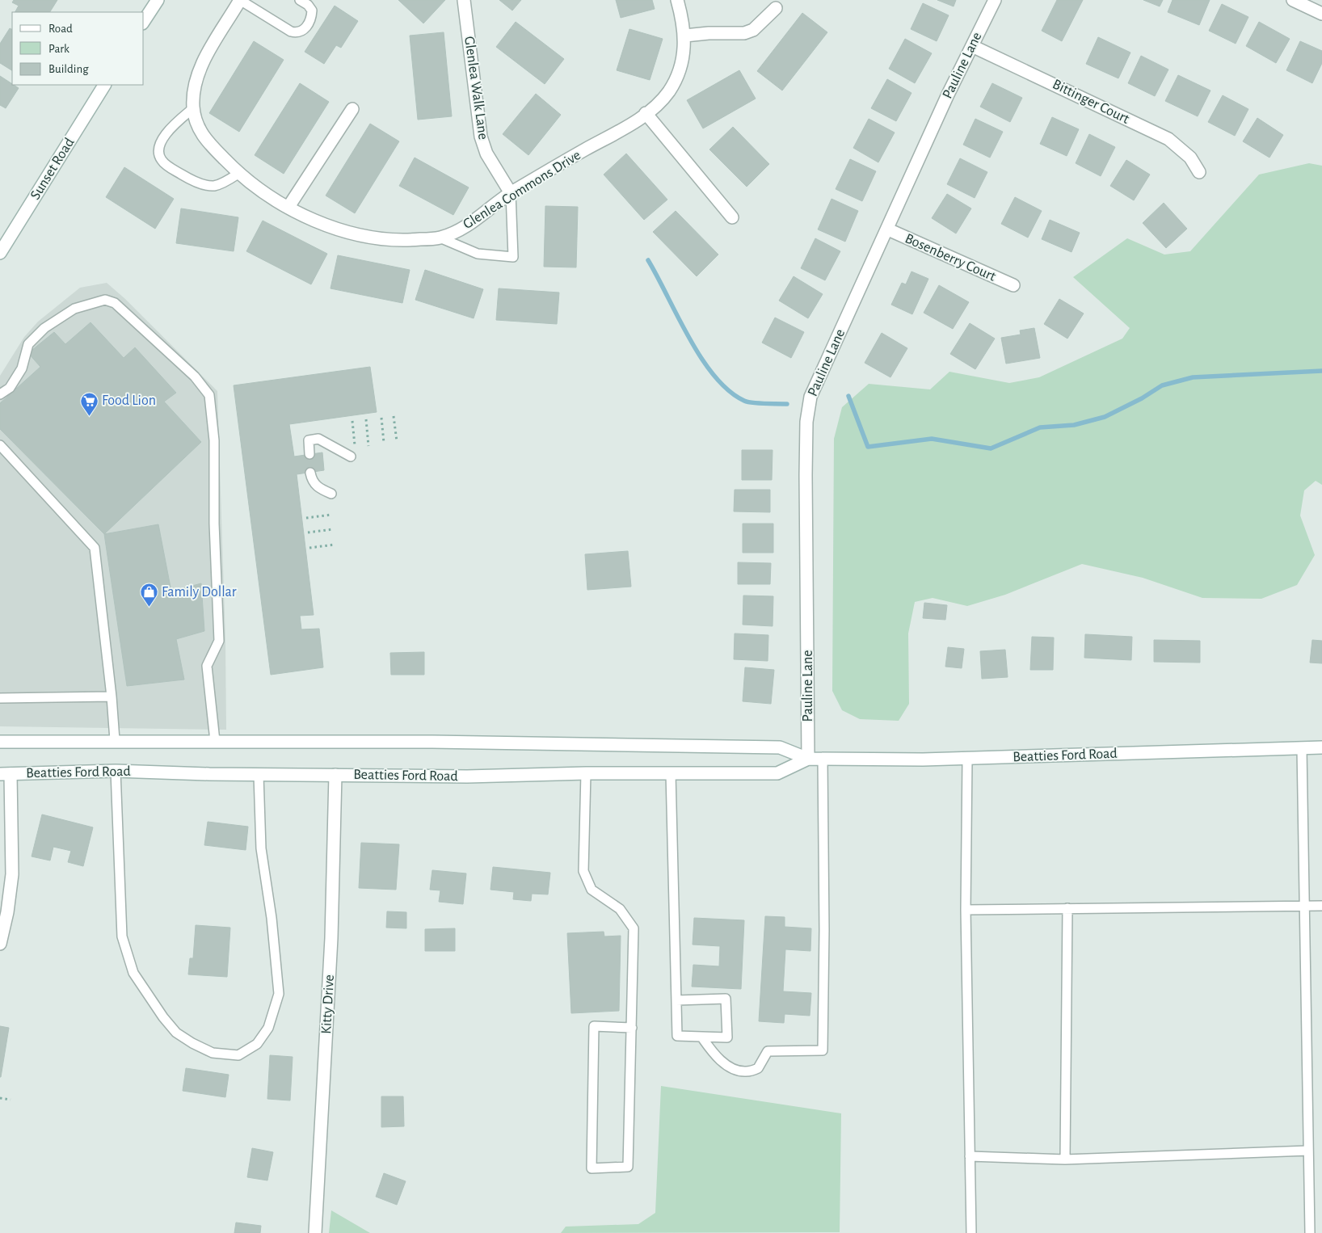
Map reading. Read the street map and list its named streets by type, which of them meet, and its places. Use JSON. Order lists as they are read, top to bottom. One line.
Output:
{"streets":{"street":["Pauline Lane","Glenlea Walk Lane","Bittinger Court","Sunset Road","Glenlea Commons Drive","Bosenberry Court","Beatties Ford Road","Kitty Drive"]},"crossings":[["Pauline Lane","Bittinger Court"],["Pauline Lane","Bosenberry Court"],["Pauline Lane","Beatties Ford Road"],["Glenlea Walk Lane","Glenlea Commons Drive"],["Beatties Ford Road","Kitty Drive"]],"places":{"supermarket":["Food Lion"],"shop":["Family Dollar"]},"legend":["Road","Park","Building"]}
